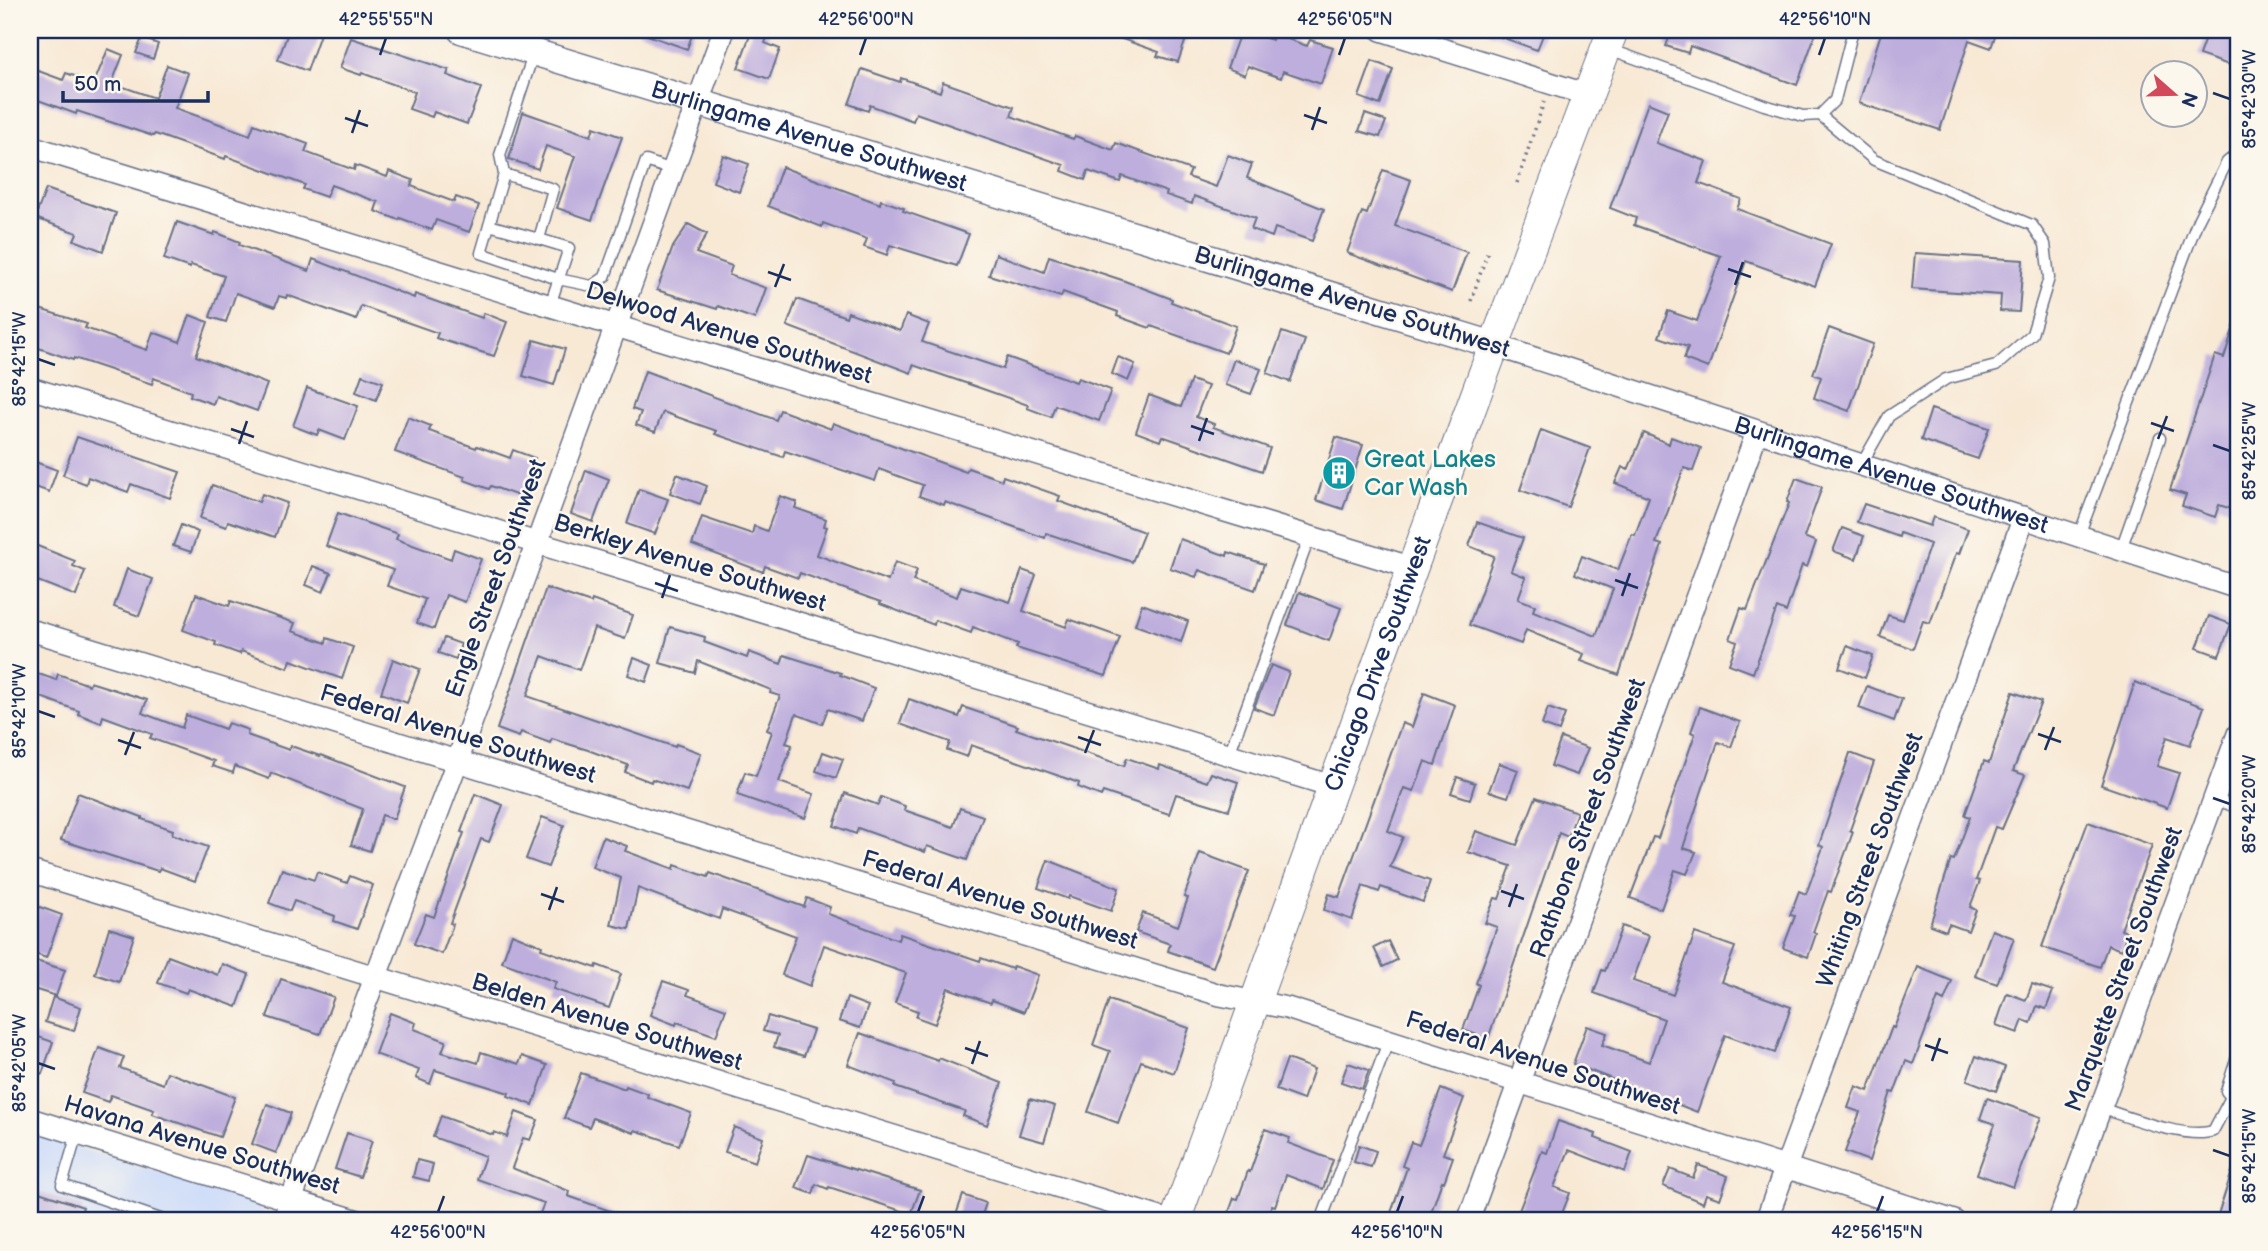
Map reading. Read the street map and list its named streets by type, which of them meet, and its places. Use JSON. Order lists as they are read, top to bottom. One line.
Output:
{"streets":{"main road":["Chicago Drive Southwest"],"street":["Burlingame Avenue Southwest","Delwood Avenue Southwest","Berkley Avenue Southwest","Engle Street Southwest","Federal Avenue Southwest","Rathbone Street Southwest","Whiting Street Southwest","Marquette Street Southwest","Belden Avenue Southwest","Havana Avenue Southwest"]},"crossings":[["Burlingame Avenue Southwest","Engle Street Southwest"],["Burlingame Avenue Southwest","Chicago Drive Southwest"],["Burlingame Avenue Southwest","Rathbone Street Southwest"],["Burlingame Avenue Southwest","Whiting Street Southwest"],["Delwood Avenue Southwest","Engle Street Southwest"],["Delwood Avenue Southwest","Chicago Drive Southwest"],["Berkley Avenue Southwest","Engle Street Southwest"],["Berkley Avenue Southwest","Chicago Drive Southwest"],["Engle Street Southwest","Federal Avenue Southwest"],["Engle Street Southwest","Belden Avenue Southwest"],["Engle Street Southwest","Havana Avenue Southwest"],["Chicago Drive Southwest","Federal Avenue Southwest"],["Chicago Drive Southwest","Belden Avenue Southwest"],["Federal Avenue Southwest","Rathbone Street Southwest"],["Federal Avenue Southwest","Whiting Street Southwest"]],"places":{"building":["Great Lakes Car Wash"]},"scale_bar":"50 m","north":"right","coordinates":["42°55'55\"N","42°56'00\"N","42°56'05\"N","42°56'10\"N","85°42'30\"W","85°42'15\"W","85°42'25\"W","85°42'10\"W","85°42'20\"W","85°42'05\"W","42°56'15\"N"]}
